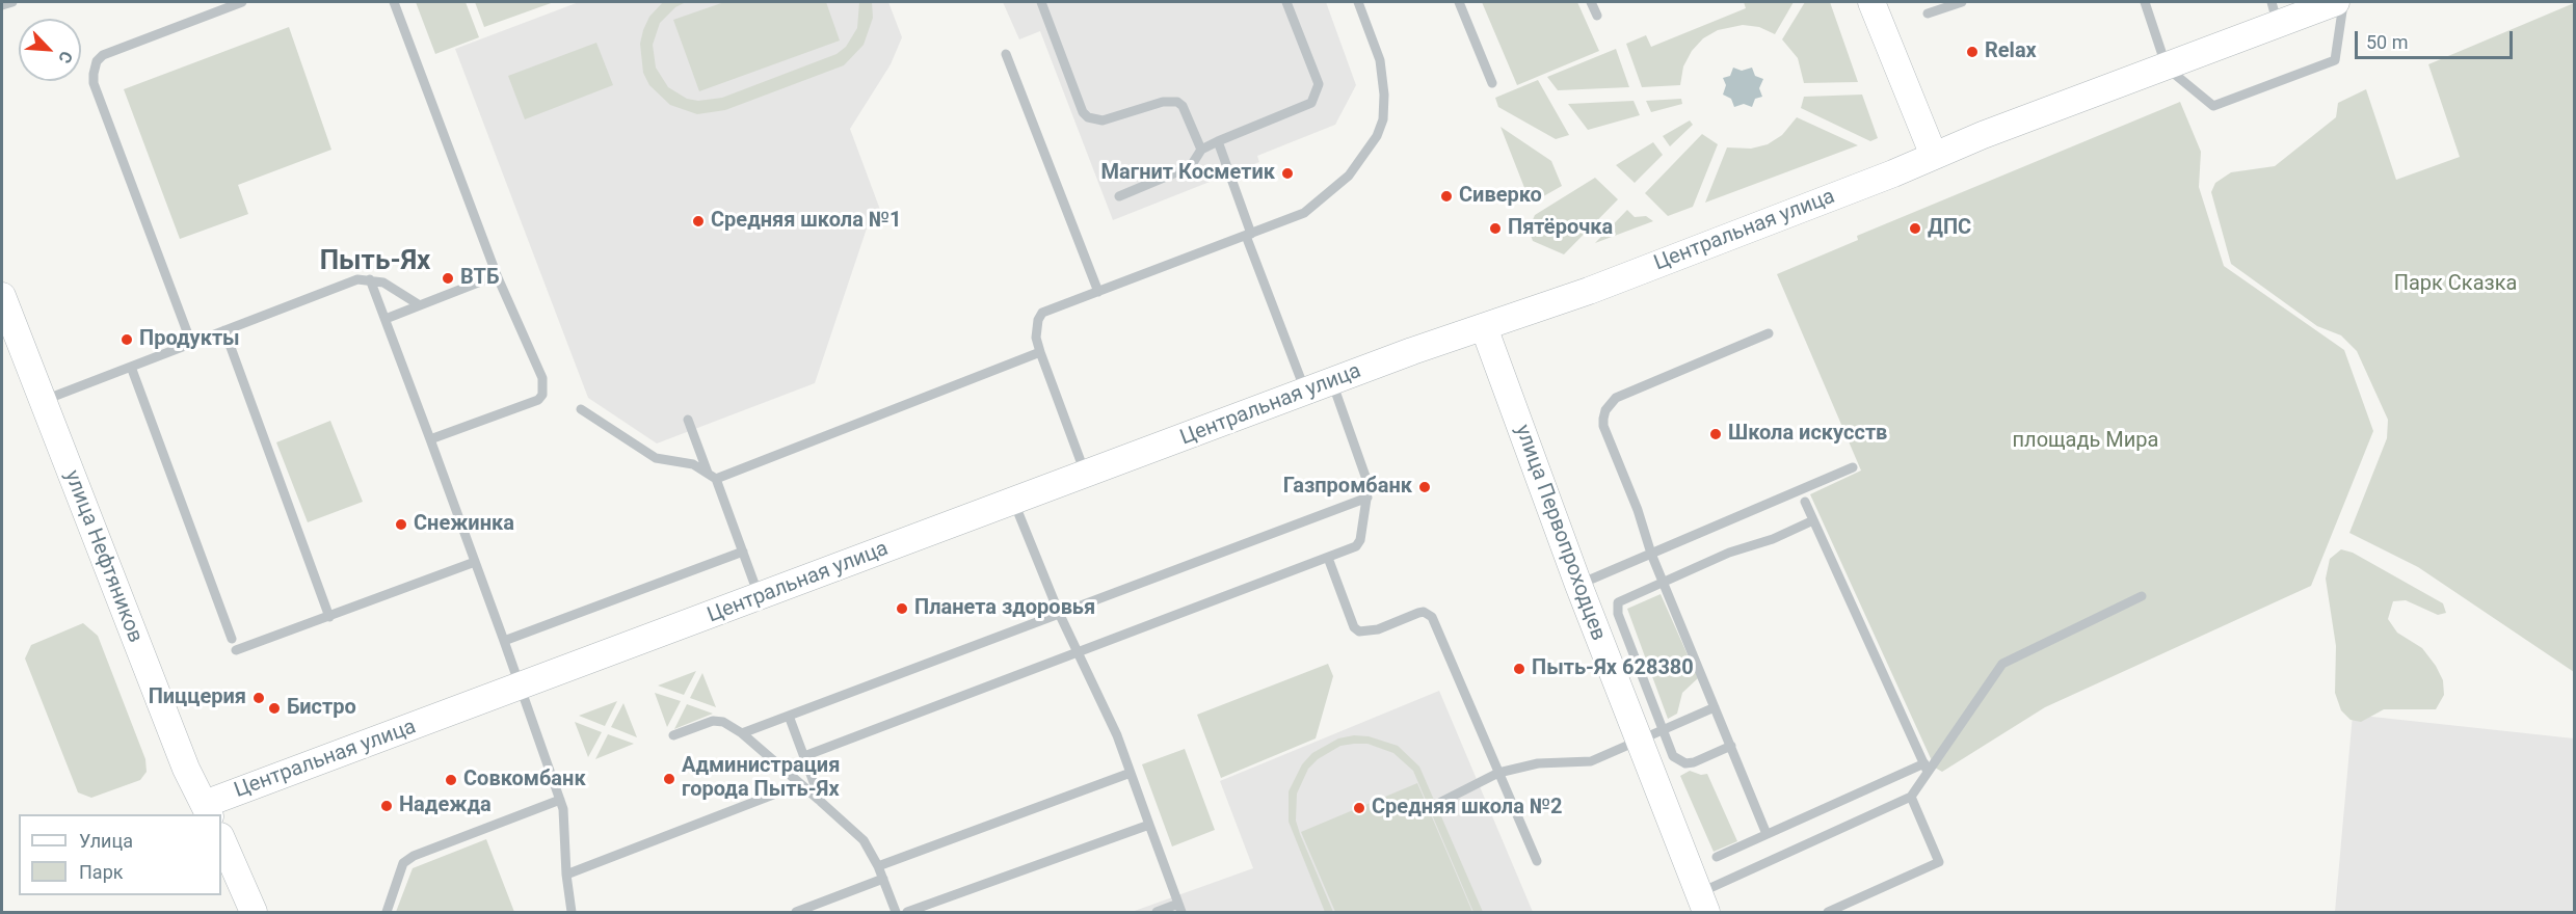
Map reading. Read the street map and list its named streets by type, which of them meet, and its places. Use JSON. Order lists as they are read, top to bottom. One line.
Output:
{"streets":{"main road":["Центральная улица","улица Первопроходцев","улица Нефтяников"]},"crossings":[["Центральная улица","улица Первопроходцев"],["Центральная улица","улица Нефтяников"]],"districts":["Пыть-Ях"],"parks":["Парк Сказка","площадь Мира"],"places":["Relax","Магнит Косметик","Сиверко","Средняя школа №1","Пятёрочка","ДПС","ВТБ","Продукты","Школа искусств","Газпромбанк","Снежинка","Планета здоровья","Пыть-Ях 628380","Пиццерия","Бистро","Администрация города Пыть-Ях","Совкомбанк","Надежда","Средняя школа №2"],"legend":["Улица","Парк"],"scale_bar":"50 m","north":"bottom right"}
